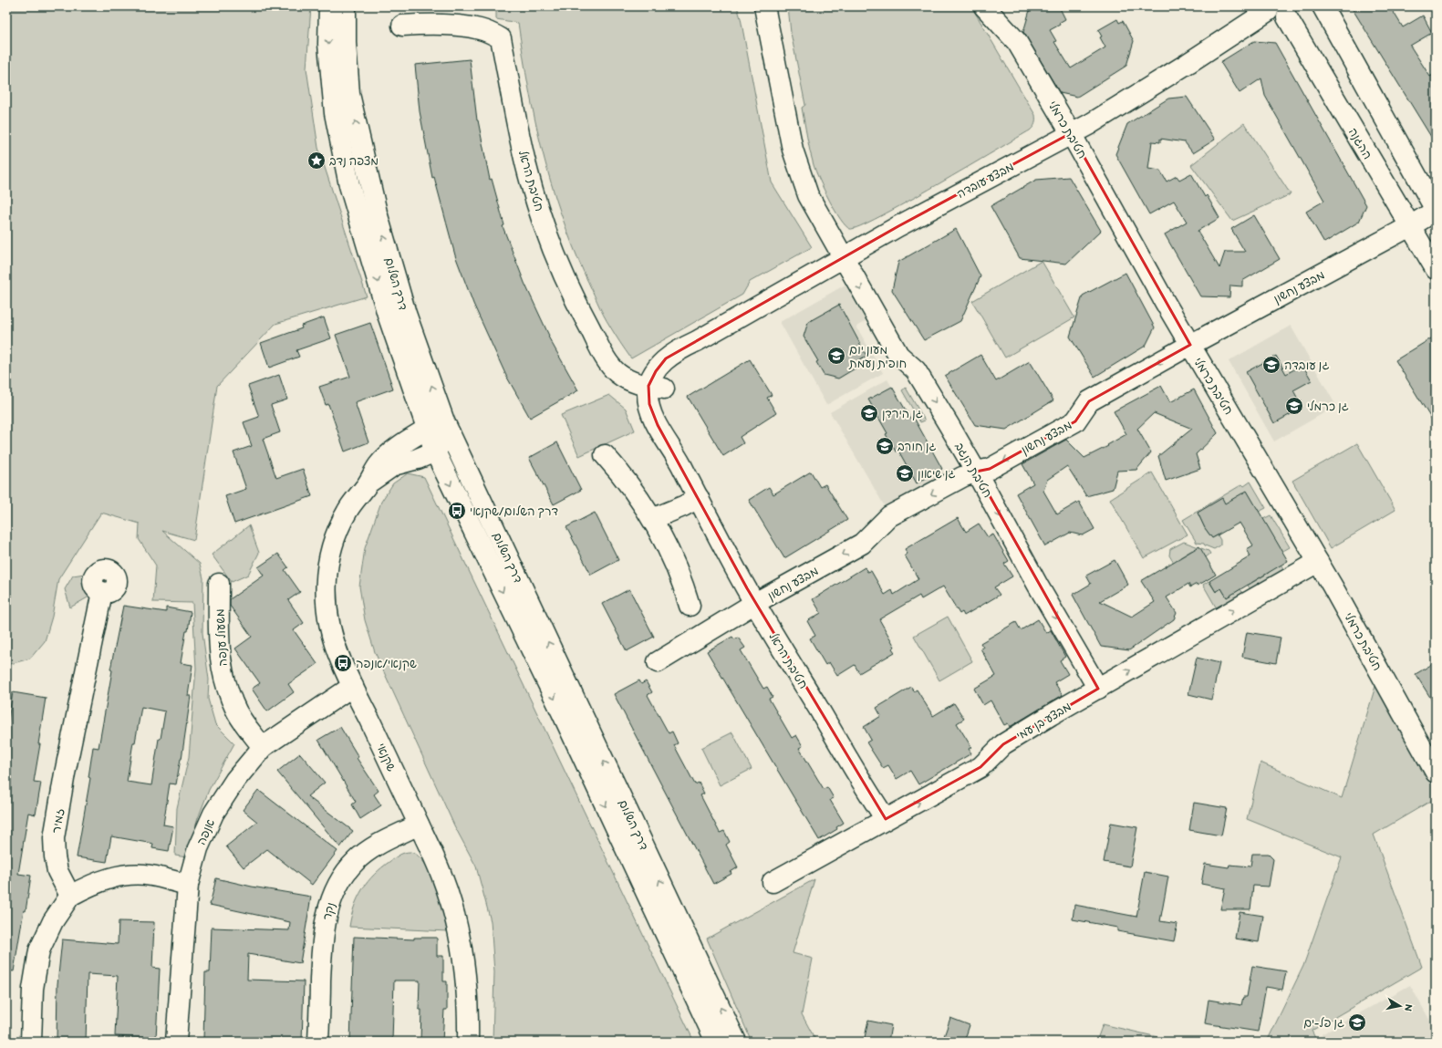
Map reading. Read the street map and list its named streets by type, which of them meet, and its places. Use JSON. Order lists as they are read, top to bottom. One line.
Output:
{"streets":{"street":["חטיבת כרמלי","ההגנה","מבצע עובדה","חטיבת הראל","דרך השלום","מבצע נחשון","חטיבת הנגב","משעול ענפה","מבצע בן עמי","שקנאי","זמיר","אנפה","נקר"]},"crossings":[["חטיבת כרמלי","מבצע עובדה"],["חטיבת כרמלי","מבצע נחשון"],["חטיבת כרמלי","מבצע בן עמי"],["ההגנה","מבצע נחשון"],["מבצע עובדה","חטיבת הראל"],["מבצע עובדה","חטיבת הנגב"],["חטיבת הראל","מבצע נחשון"],["חטיבת הראל","מבצע בן עמי"],["דרך השלום","שקנאי"],["מבצע נחשון","חטיבת הנגב"],["חטיבת הנגב","מבצע בן עמי"],["משעול ענפה","אנפה"],["שקנאי","אנפה"],["שקנאי","נקר"]],"one_way":["מבצע נחשון","חטיבת הנגב","מבצע בן עמי"],"places":{"place":["מצפה נדב"],"school or university":["מעון יום חופית נעמת","גן עובדה","גן כרמלי","גן הירדן","גן חורב","גן שיאון","גן פל-ים"],"bus stop":["דרך השלום/שקנאי","שקנאי/אנפה"]},"north":"right"}
